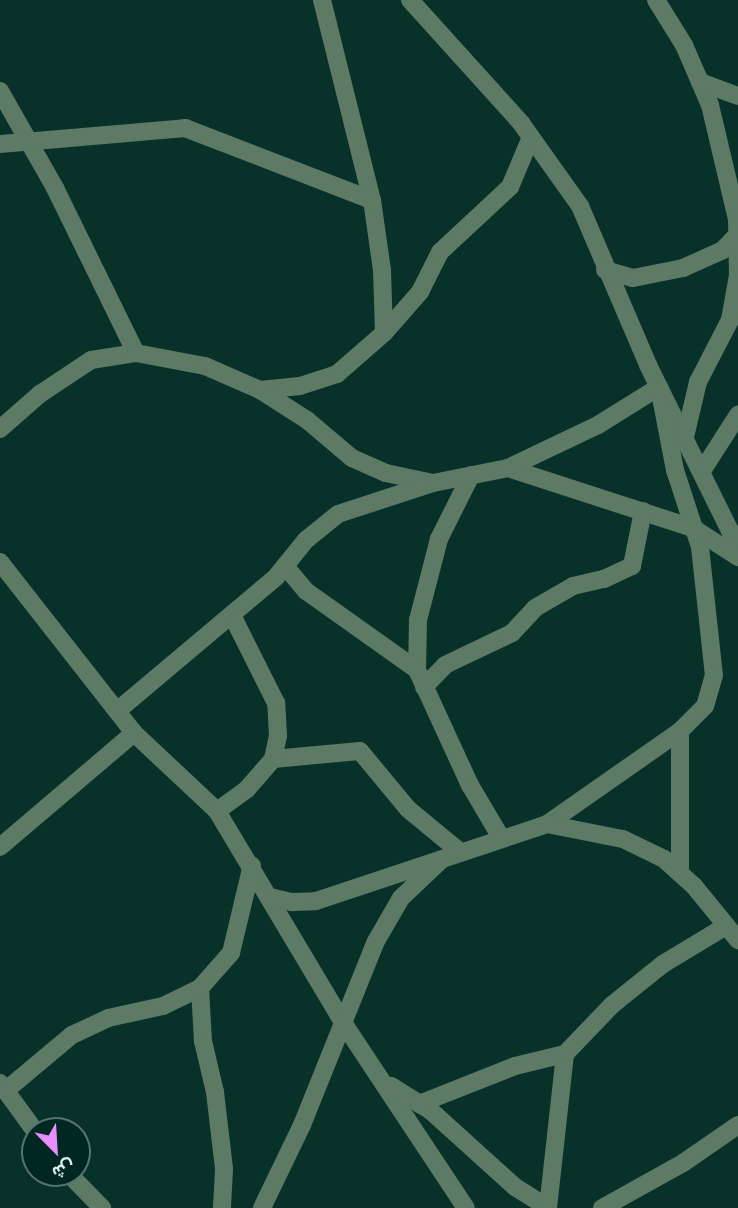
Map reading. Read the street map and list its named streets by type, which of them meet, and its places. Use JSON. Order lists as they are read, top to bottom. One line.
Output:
{"north":"bottom right"}
